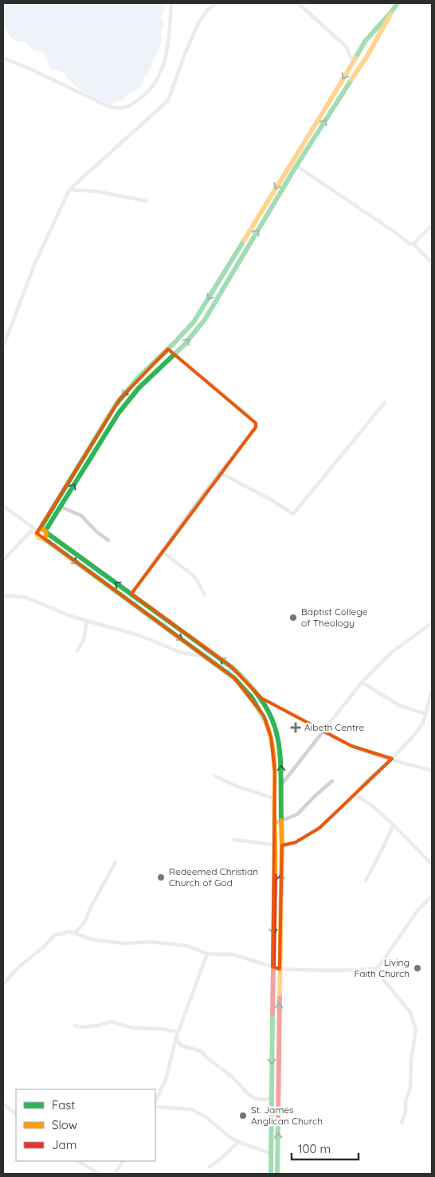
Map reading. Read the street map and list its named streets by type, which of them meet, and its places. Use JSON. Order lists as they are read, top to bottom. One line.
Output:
{"places":{"other":["Baptist College of Theology","Redeemed Christian Church of God","Living Faith Church","St. James Anglican Church"],"health":["Aibeth Centre"]},"legend":["Fast","Slow","Jam"],"scale_bar":"100 m"}
